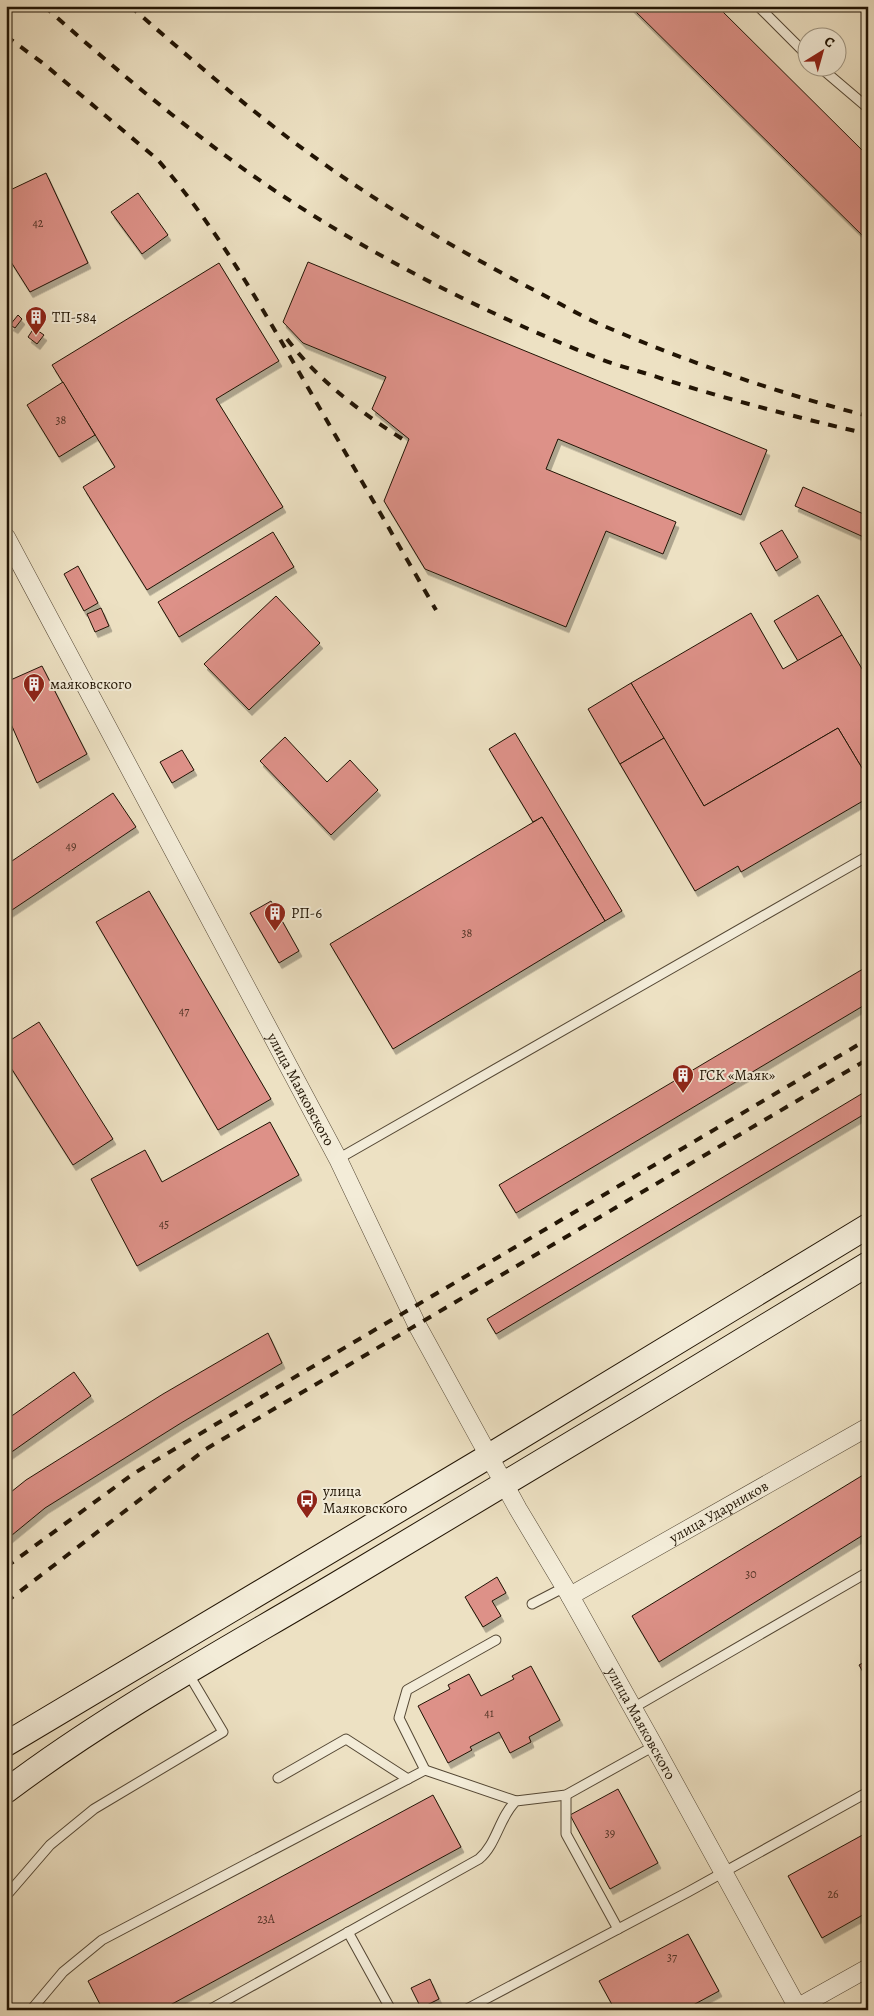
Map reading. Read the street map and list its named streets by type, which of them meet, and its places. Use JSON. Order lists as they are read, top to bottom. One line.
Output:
{"streets":{"street":["улица Маяковского","улица Ударников"]},"crossings":[["улица Маяковского","улица Ударников"]],"places":{"building":["ТП-584","маяковского","РП-6","ГСК «Маяк»"],"bus stop":["улица Маяковского"]},"house_numbers":["42","38","49","38","47","45","30","41","39","26","23А","37"],"north":"top right"}
